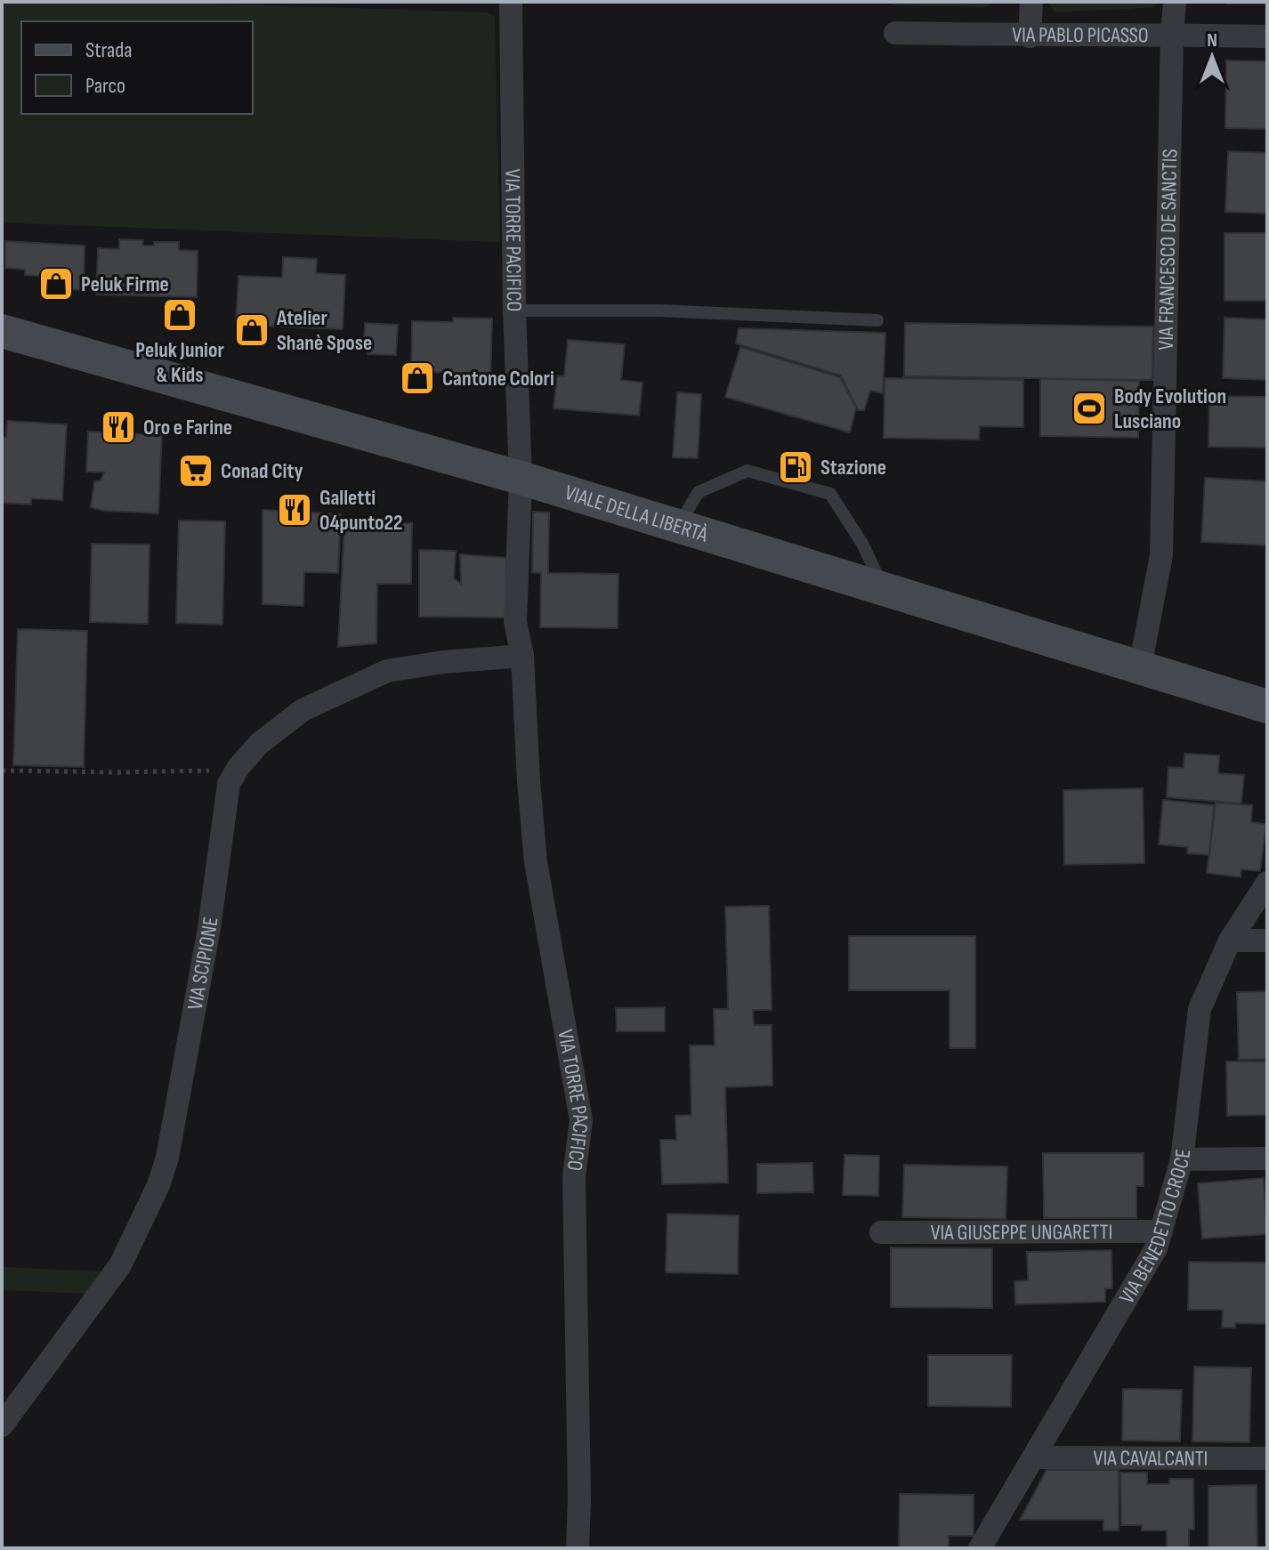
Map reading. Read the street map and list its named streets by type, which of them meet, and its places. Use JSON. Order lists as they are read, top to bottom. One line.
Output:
{"streets":{"main road":["VIALE DELLA LIBERTÀ"],"street":["VIA PABLO PICASSO","VIA TORRE PACIFICO","VIA FRANCESCO DE SANCTIS","VIA SCIPIONE","VIA BENEDETTO CROCE","VIA GIUSEPPE UNGARETTI","VIA CAVALCANTI"]},"crossings":[["VIA PABLO PICASSO","VIA FRANCESCO DE SANCTIS"],["VIA TORRE PACIFICO","VIALE DELLA LIBERTÀ"],["VIA TORRE PACIFICO","VIA SCIPIONE"],["VIA FRANCESCO DE SANCTIS","VIALE DELLA LIBERTÀ"],["VIA BENEDETTO CROCE","VIA GIUSEPPE UNGARETTI"],["VIA BENEDETTO CROCE","VIA CAVALCANTI"]],"places":{"shop":["Peluk Firme","Peluk Junior & Kids","Atelier Shanè Spose","Cantone Colori"],"sports":["Body Evolution Lusciano"],"restaurant":["Oro e Farine","Galletti 04punto22"],"fuel station":["Stazione"],"supermarket":["Conad City"]},"legend":["Strada","Parco"],"north":"top"}
